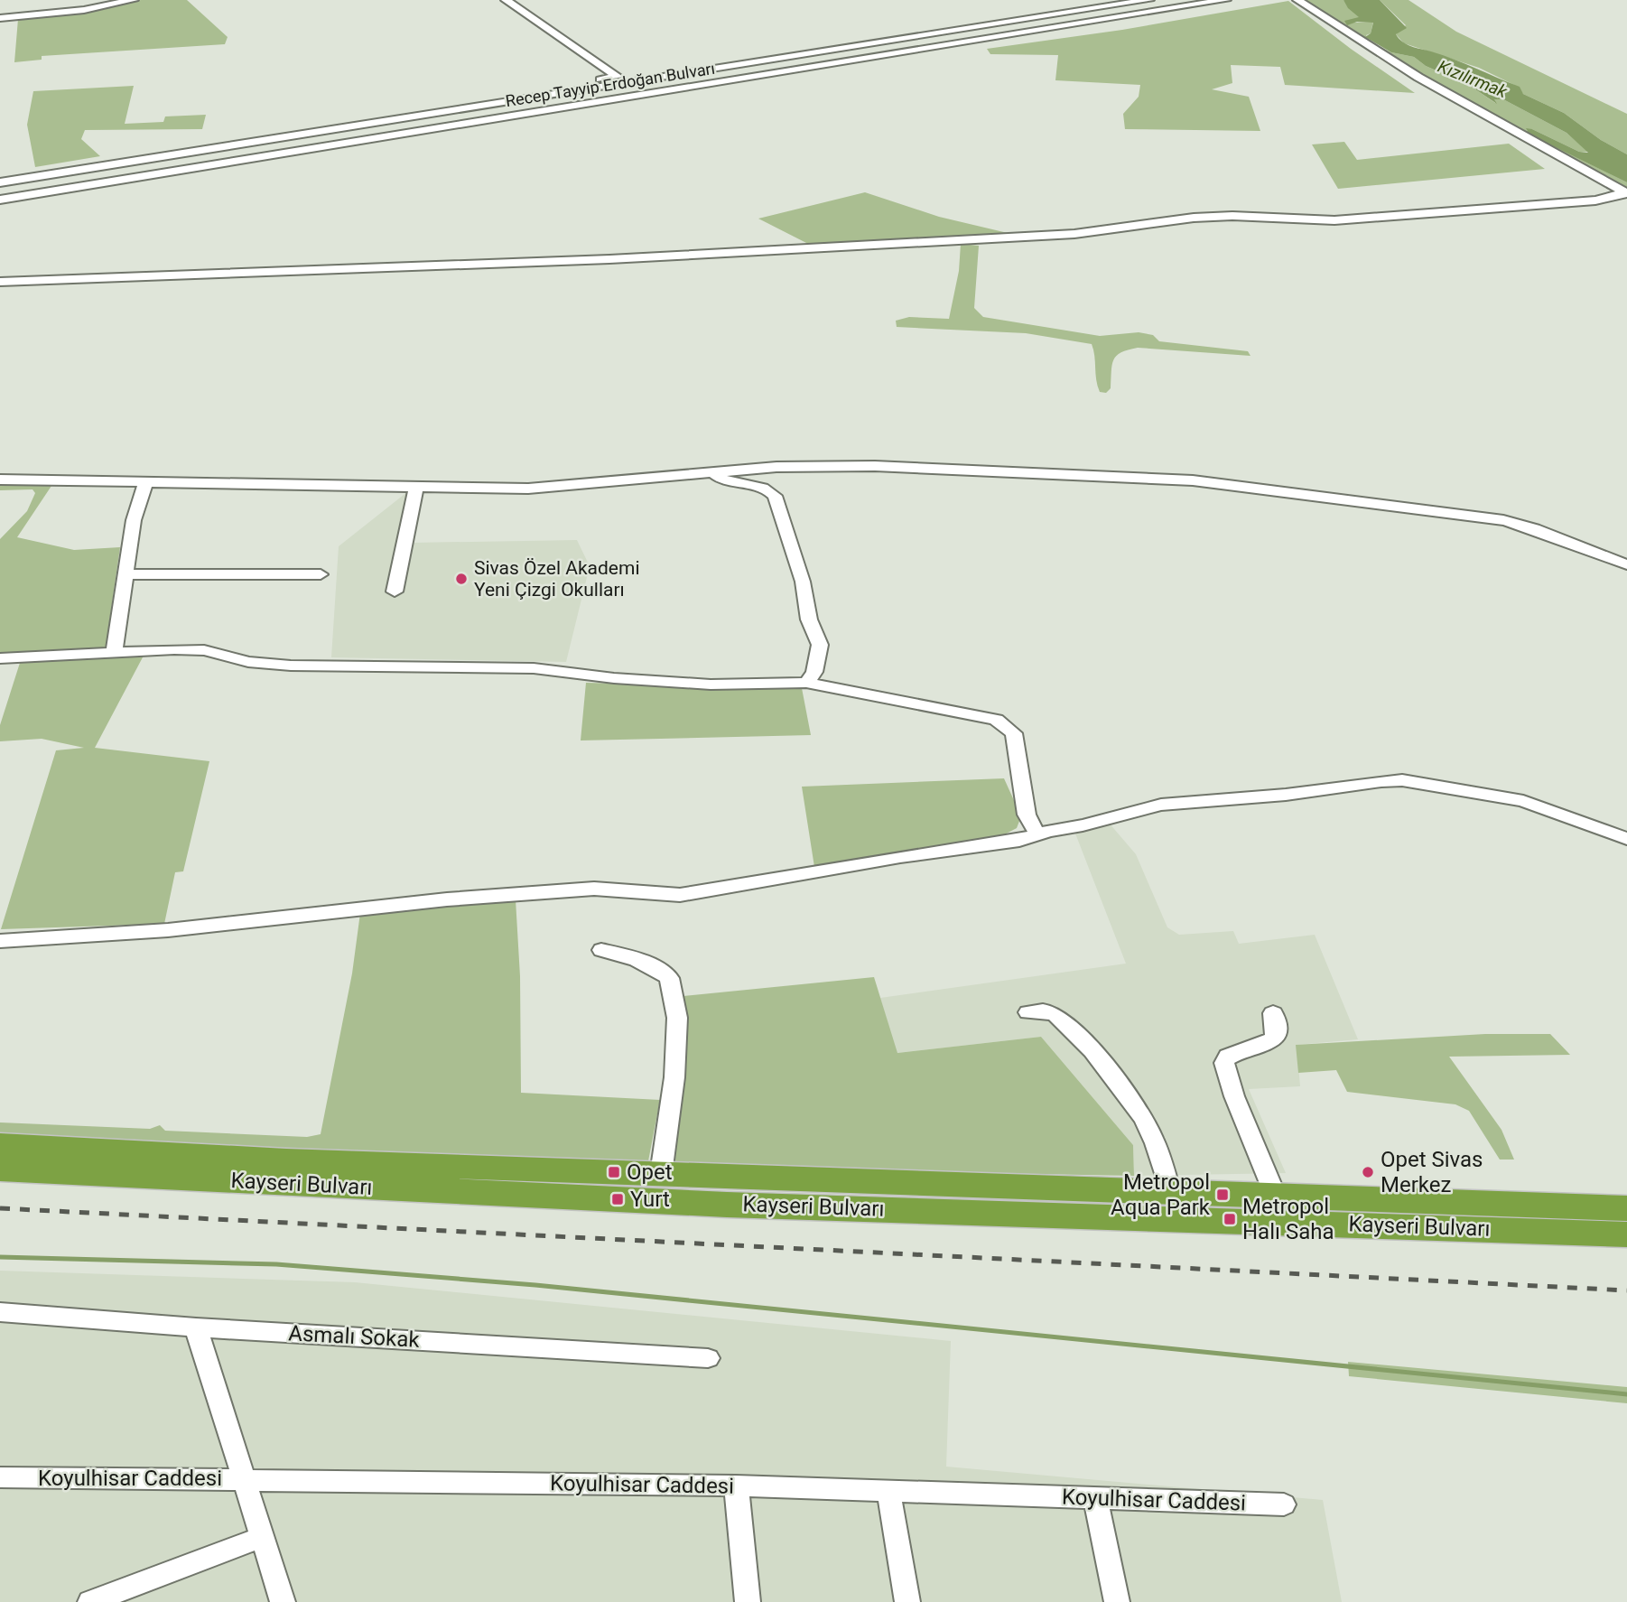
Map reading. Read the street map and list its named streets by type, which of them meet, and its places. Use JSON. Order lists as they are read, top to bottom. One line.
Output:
{"streets":{"highway":["Kayseri Bulvarı"],"street":["Recep Tayyip Erdoğan Bulvarı","Asmalı Sokak","Koyulhisar Caddesi"]},"water":["Kızılırmak"],"places":{"other":["Sivas Özel Akademi Yeni Çizgi Okulları","Opet Sivas Merkez"],"transit":["Opet","Metropol Aqua Park","Yurt","Metropol Halı Saha"]}}
